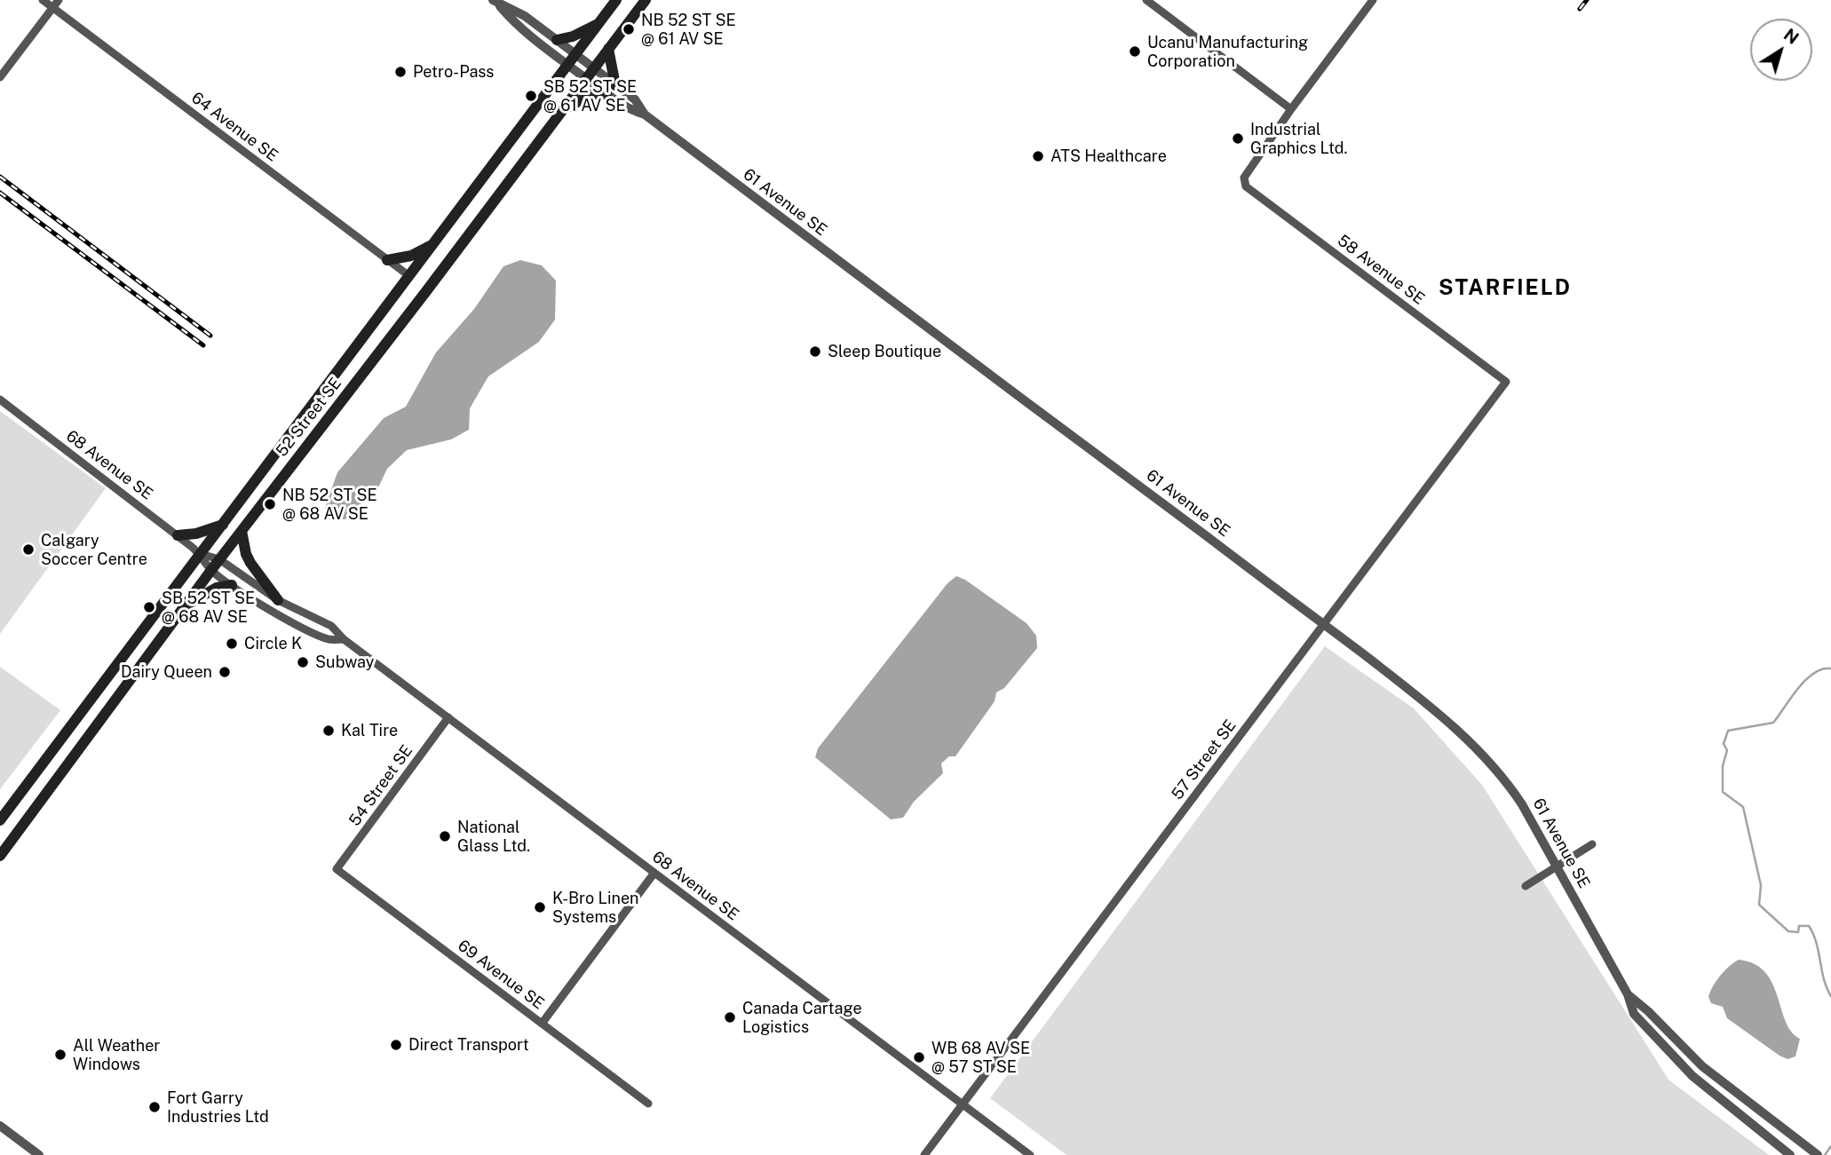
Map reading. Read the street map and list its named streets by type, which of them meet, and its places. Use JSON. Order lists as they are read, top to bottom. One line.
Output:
{"streets":{"main road":["52 Street SE"],"street":["64 Avenue SE","61 Avenue SE","58 Avenue SE","68 Avenue SE","57 Street SE","54 Street SE","69 Avenue SE"]},"crossings":[["64 Avenue SE","52 Street SE"],["61 Avenue SE","52 Street SE"],["61 Avenue SE","57 Street SE"],["58 Avenue SE","57 Street SE"],["52 Street SE","68 Avenue SE"],["68 Avenue SE","57 Street SE"],["68 Avenue SE","54 Street SE"],["54 Street SE","69 Avenue SE"]],"districts":["STARFIELD"],"places":["NB 52 ST SE @ 61 AV SE","Ucanu Manufacturing Corporation","Petro-Pass","SB 52 ST SE @ 61 AV SE","Industrial Graphics Ltd.","ATS Healthcare","Sleep Boutique","NB 52 ST SE @ 68 AV SE","Calgary Soccer Centre","SB 52 ST SE @ 68 AV SE","Circle K","Subway","Dairy Queen","Kal Tire","National Glass Ltd.","K-Bro Linen Systems","Canada Cartage Logistics","Direct Transport","All Weather Windows","WB 68 AV SE @ 57 ST SE","Fort Garry Industries Ltd"],"north":"top right"}
